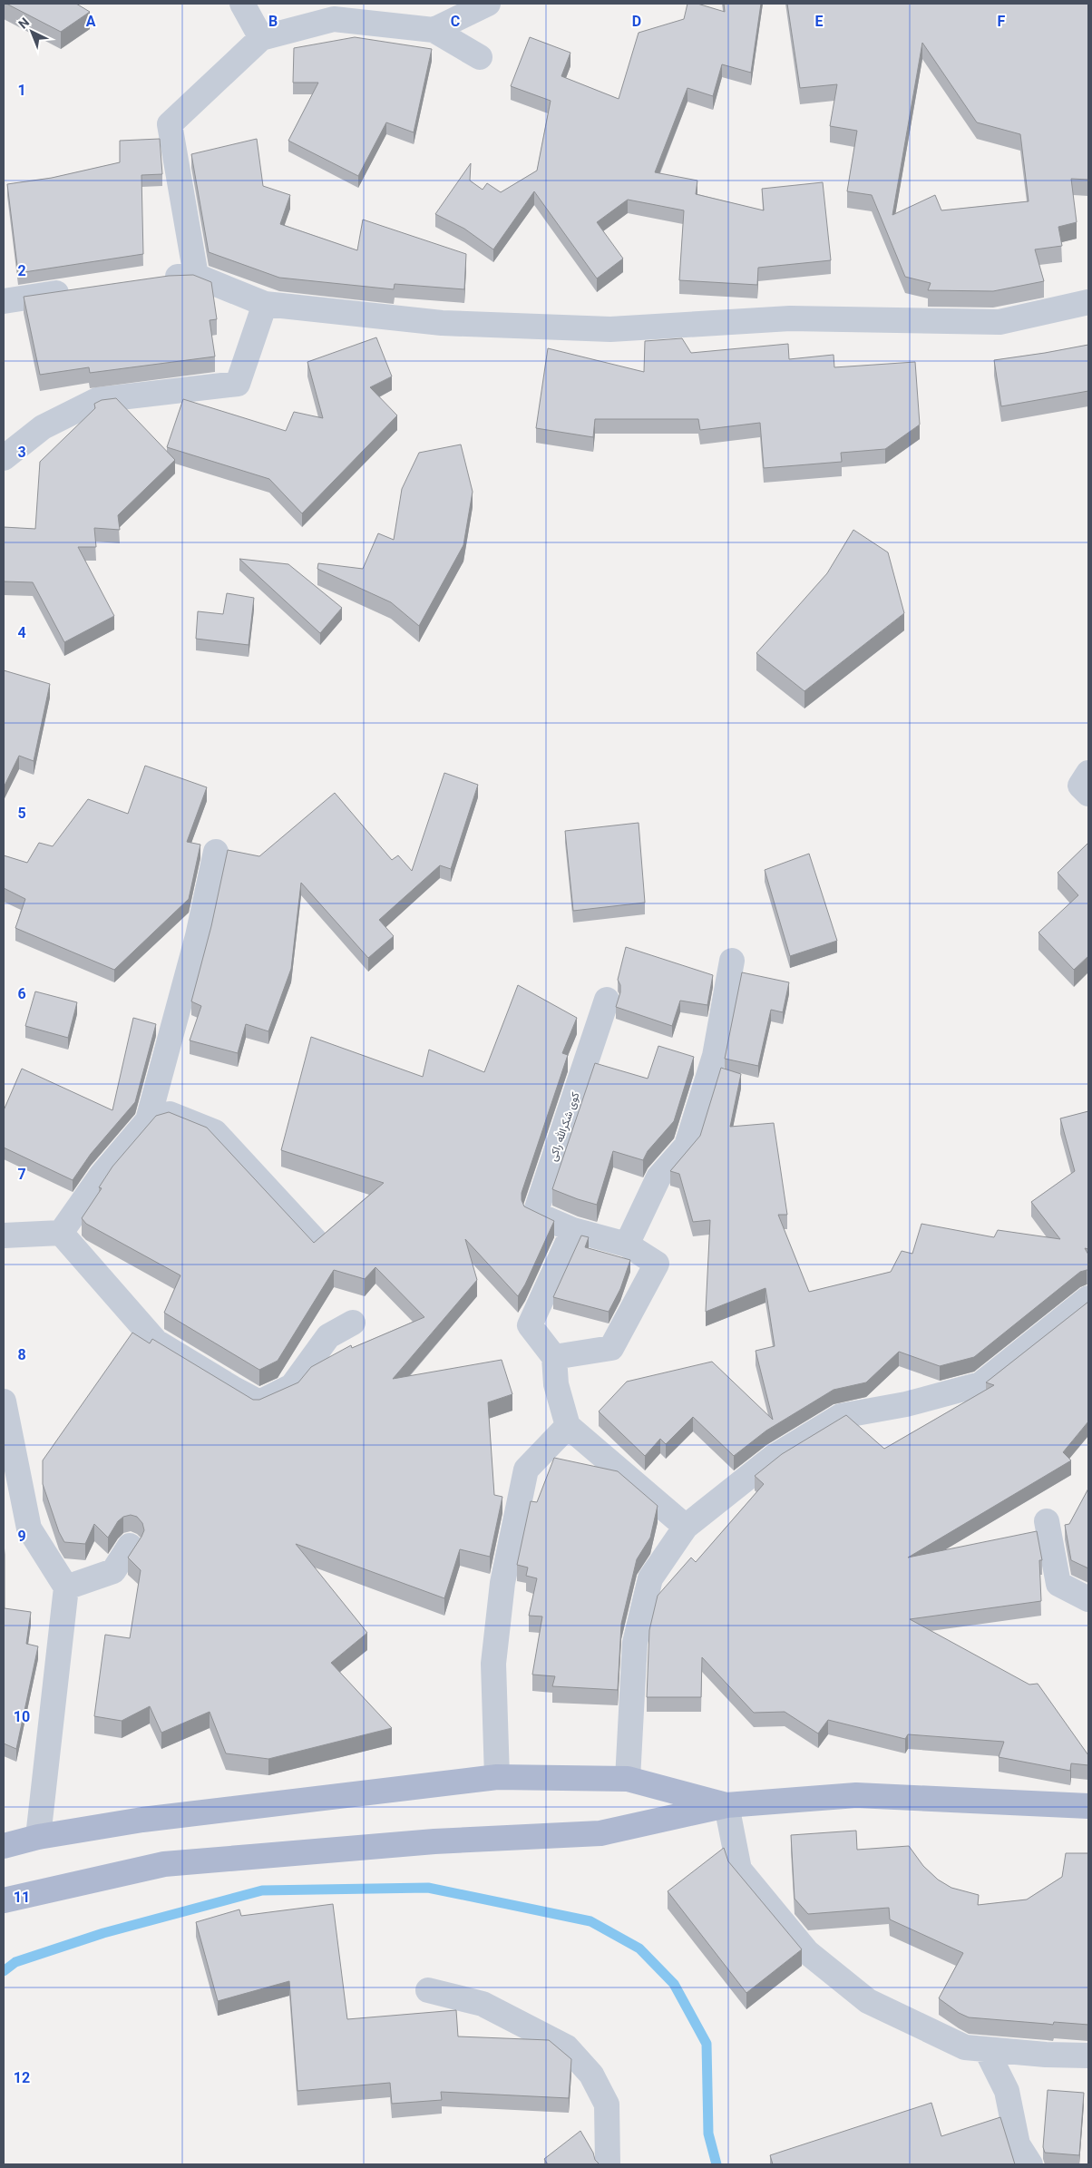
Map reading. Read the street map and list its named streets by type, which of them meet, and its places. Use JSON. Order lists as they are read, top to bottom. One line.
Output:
{"streets":{"street":["کوی شکرالله راکی"]},"north":"top left","grid":{"columns":["A","B","C","D","E","F"],"rows":["1","2","3","4","5","6","7","8","9","10","11","12"]}}
